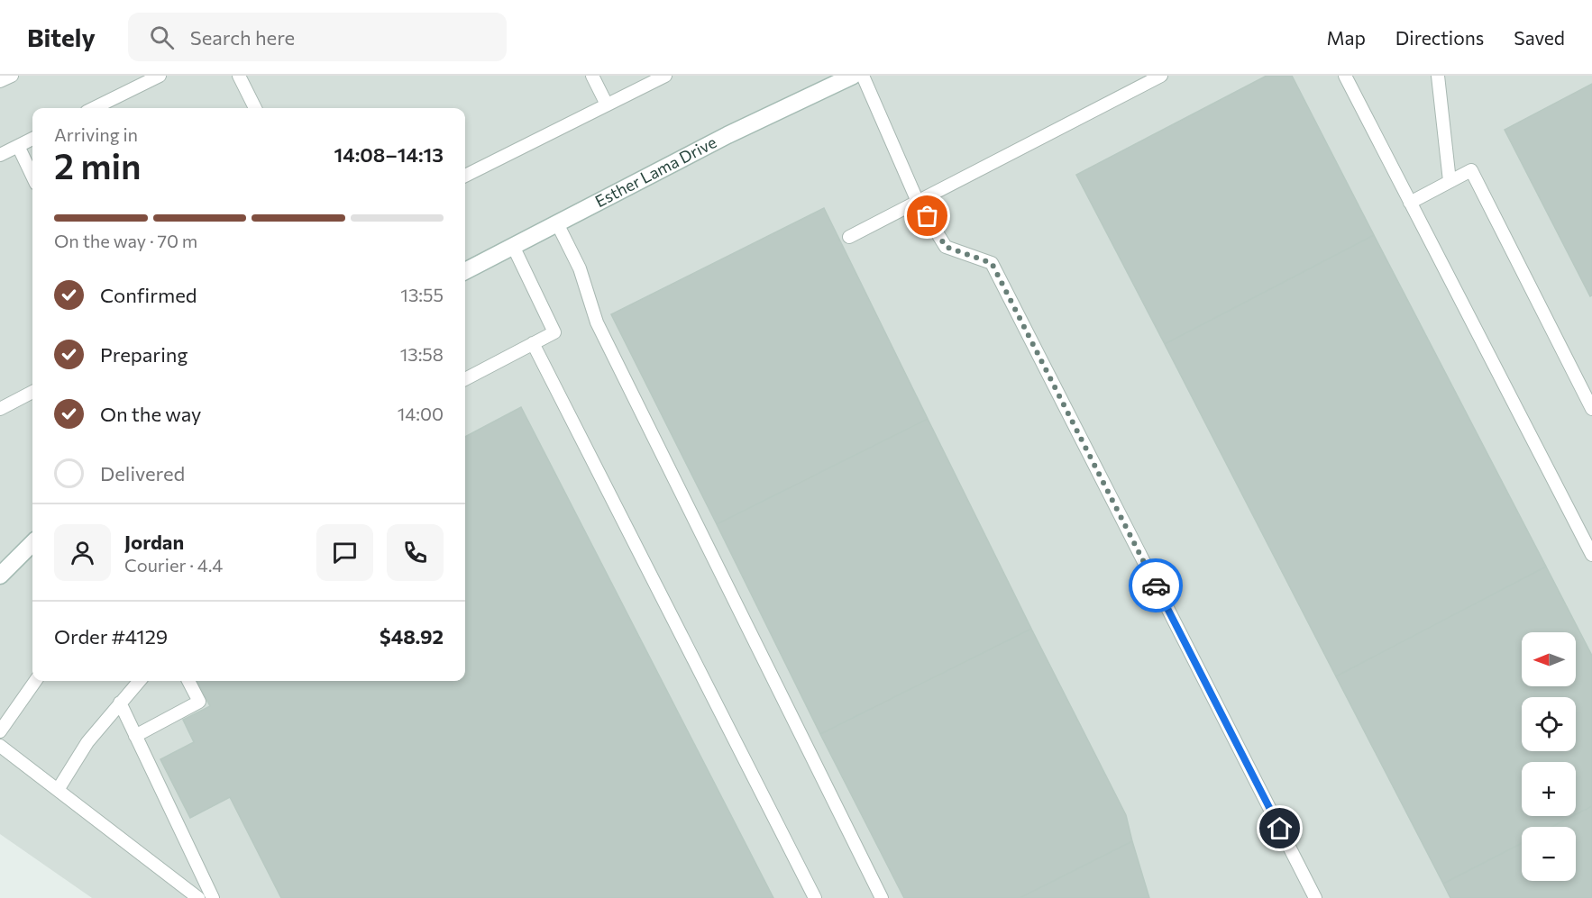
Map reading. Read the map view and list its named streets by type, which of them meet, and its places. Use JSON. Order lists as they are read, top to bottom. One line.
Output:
{"streets":{"street":["Esther Lama Drive"]},"north":"left","page":{"header":"Bitely","search":"Search here","nav":["Map","Directions","Saved"],"heading":["2 min","Arriving in","14:08–14:13"],"panel":["Jordan","Courier · 4.4","Order #4129","$48.92"],"bar":"On the way · 70 m","list":[["Confirmed","13:55"],["Preparing","13:58"],["On the way","14:00"],"Delivered"],"map_buttons":["+","−"]}}
